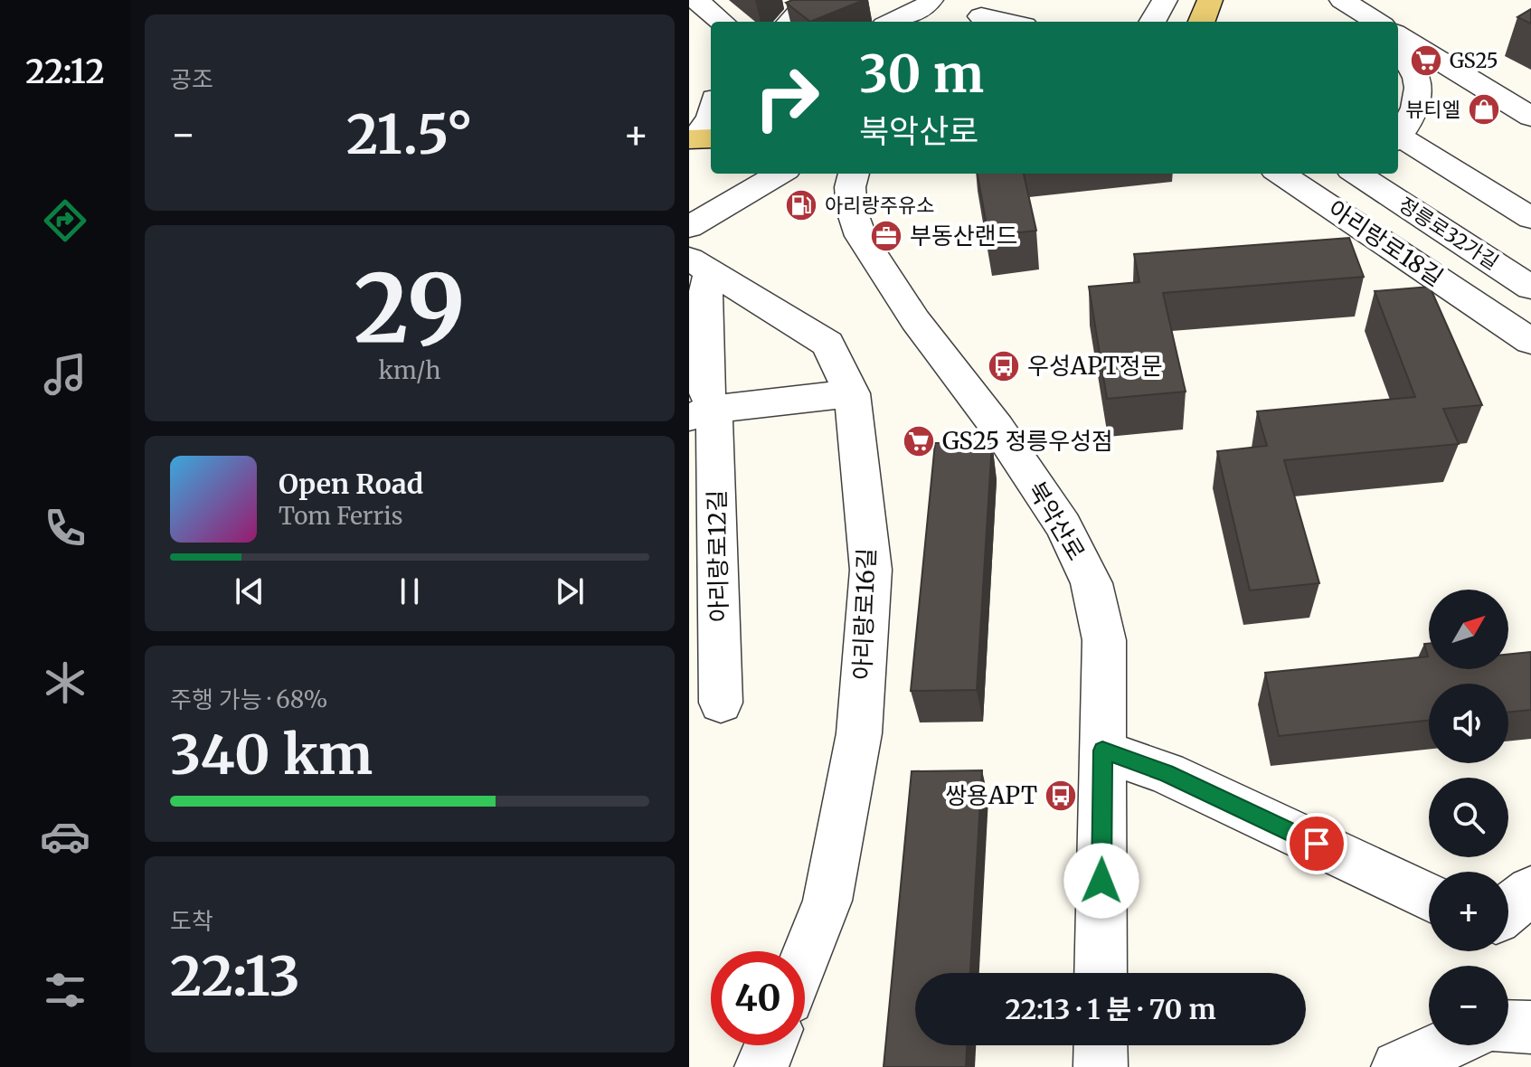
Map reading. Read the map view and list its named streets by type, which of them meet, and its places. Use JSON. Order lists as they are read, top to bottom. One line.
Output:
{"streets":{"street":["정릉로32가길","아리랑로18길","북악산로","아리랑로12길","아리랑로16길"]},"crossings":[["아리랑로12길","아리랑로16길"]],"places":{"supermarket":["GS25","GS25 정릉우성점"],"shop":["뷰티엘"],"fuel station":["아리랑주유소"],"office":["부동산랜드"],"bus stop":["우성APT정문","쌍용APT"]},"north":"top right","page":{"tabs":"22:12","tile":["공조",["29","km/h"],["주행 가능 · 68%","340 km"],["도착","22:13"]],"turn":["30 m","북악산로"],"heat":["−","21.5°","+"],"song":["Open Road","Tom Ferris"],"map_buttons":["+","−"],"limit":"40","trip":"22:13 · 1 분 · 70 m"}}
